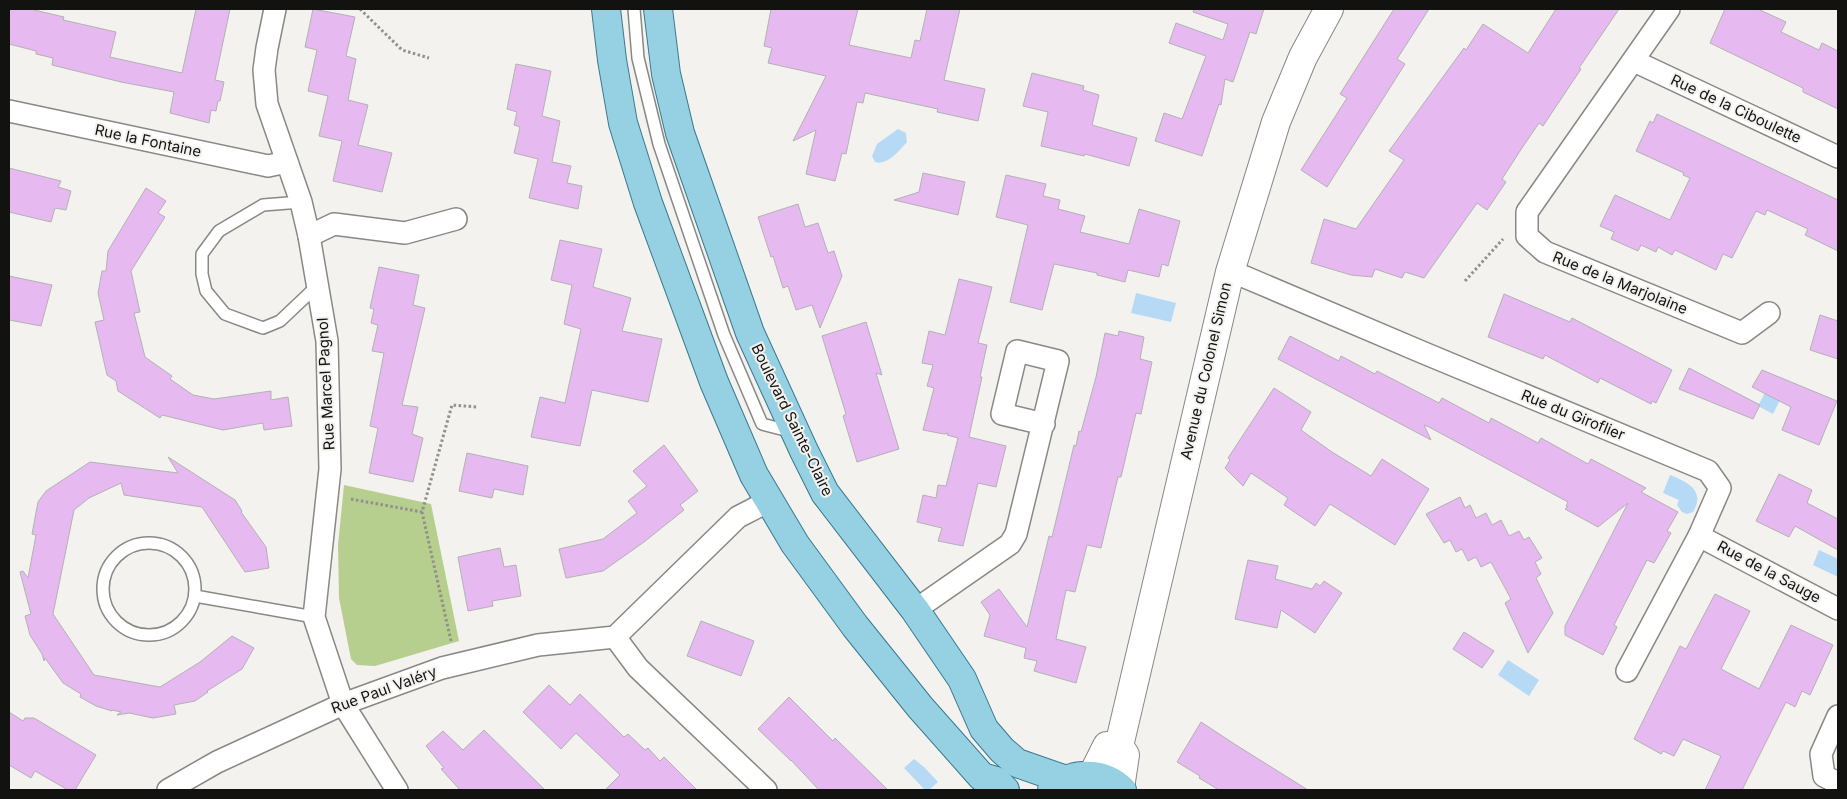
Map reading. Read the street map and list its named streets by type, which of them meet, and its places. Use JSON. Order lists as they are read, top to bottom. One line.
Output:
{"streets":{"main road":["Avenue du Colonel Simon","Boulevard Sainte-Claire"],"street":["Rue de la Ciboulette","Rue la Fontaine","Rue de la Marjolaine","Rue Marcel Pagnol","Rue du Giroflier","Rue de la Sauge","Rue Paul Valéry"]},"crossings":[["Rue la Fontaine","Rue Marcel Pagnol"],["Avenue du Colonel Simon","Rue du Giroflier"],["Avenue du Colonel Simon","Boulevard Sainte-Claire"],["Rue Marcel Pagnol","Rue Paul Valéry"],["Rue du Giroflier","Rue de la Sauge"]]}
